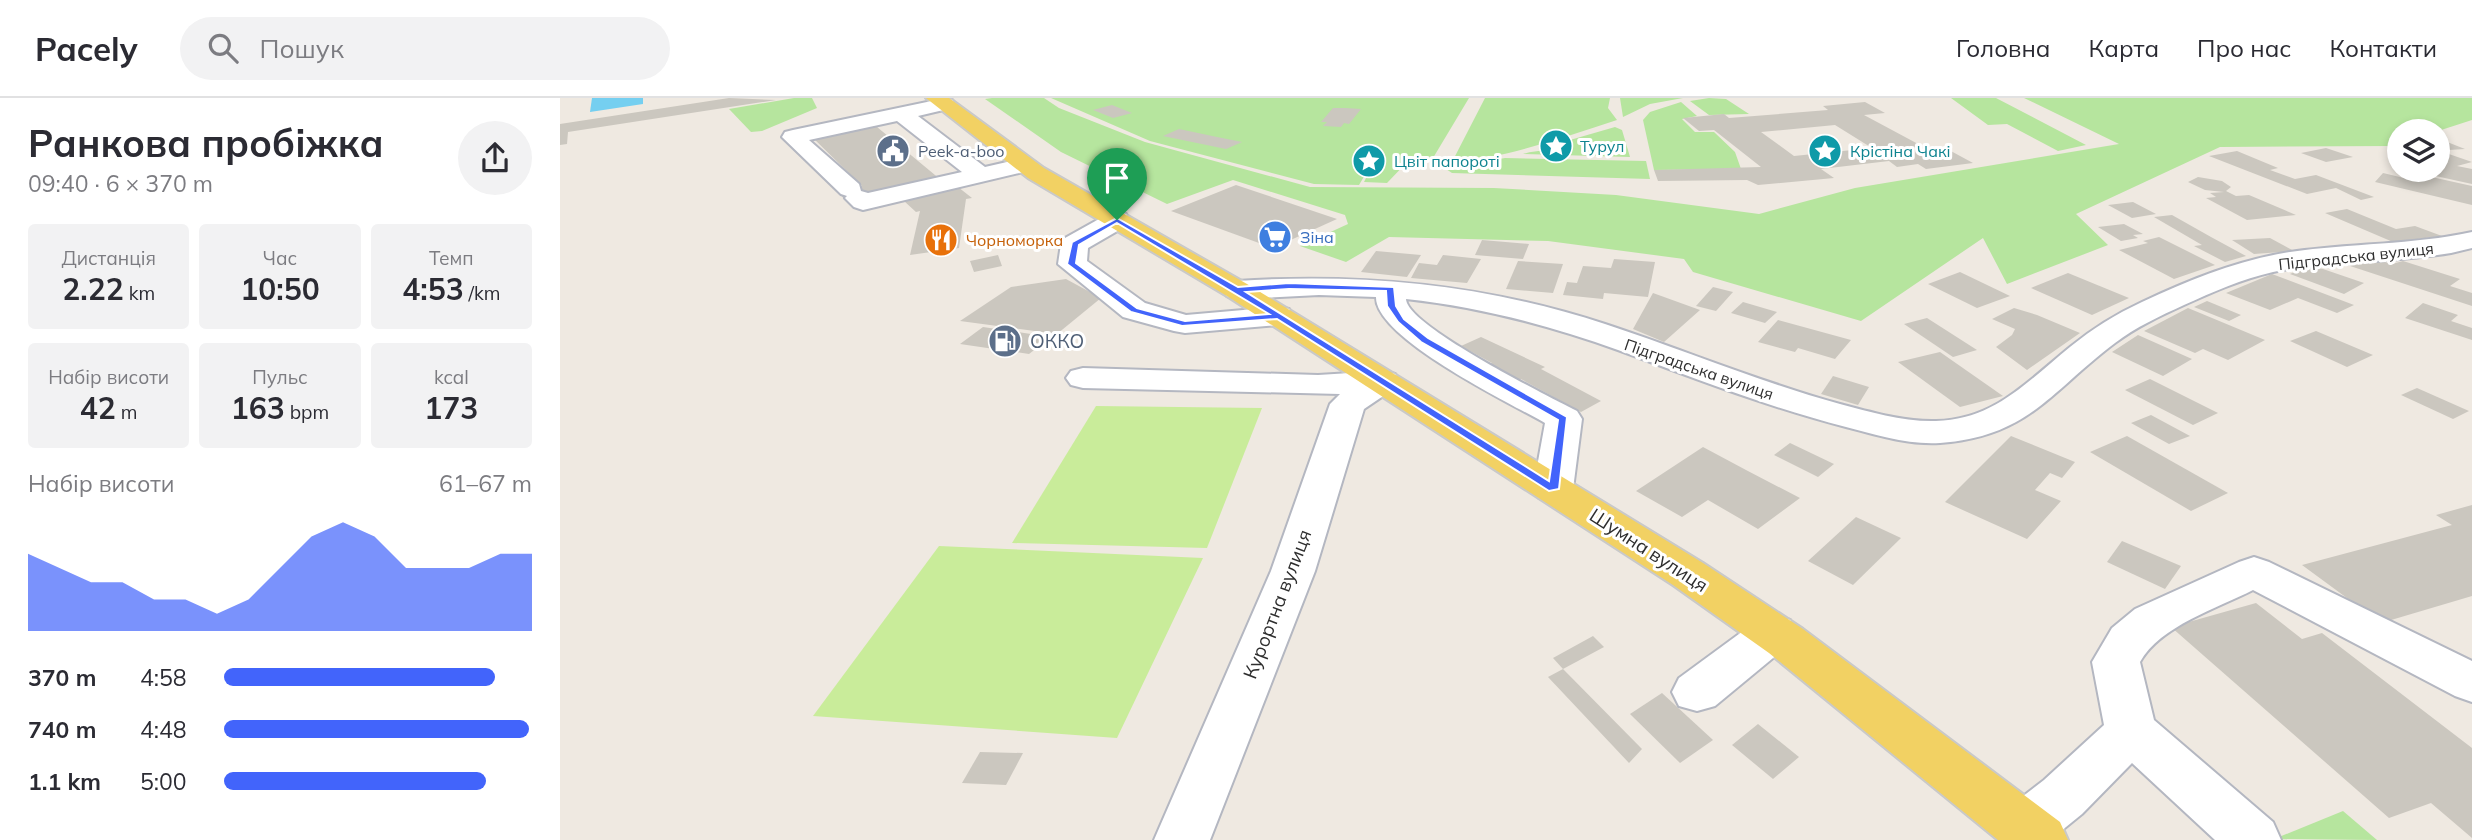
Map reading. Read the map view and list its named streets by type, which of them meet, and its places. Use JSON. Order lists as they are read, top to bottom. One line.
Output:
{"streets":{"main road":["Шумна вулиця"],"street":["Підградська вулиця","Курортна вулиця"]},"crossings":[["Підградська вулиця","Шумна вулиця"],["Шумна вулиця","Курортна вулиця"]],"places":{"place":["Турул","Крістіна Чакі","Цвіт папороті"],"public building":["Peek-a-boo"],"supermarket":["Зіна"],"restaurant":["Чорноморка"],"fuel station":["ОККО"]},"page":{"header":"Pacely","search":"Пошук","nav":["Головна","Карта","Про нас","Контакти"],"heading":["Ранкова пробіжка","09:40 · 6 × 370 m"],"stats":[["Дистанція","2.22 km"],["Час","10:50"],["Темп","4:53 /km"],["Набір висоти","42 m"],["Пульс","163 bpm"],["kcal","173"]],"chart":["Набір висоти","61–67 m"],"list":[{"name":"370 m","note":"4:58"},{"name":"740 m","note":"4:48"},{"name":"1.1 km","note":"5:00"}]}}
